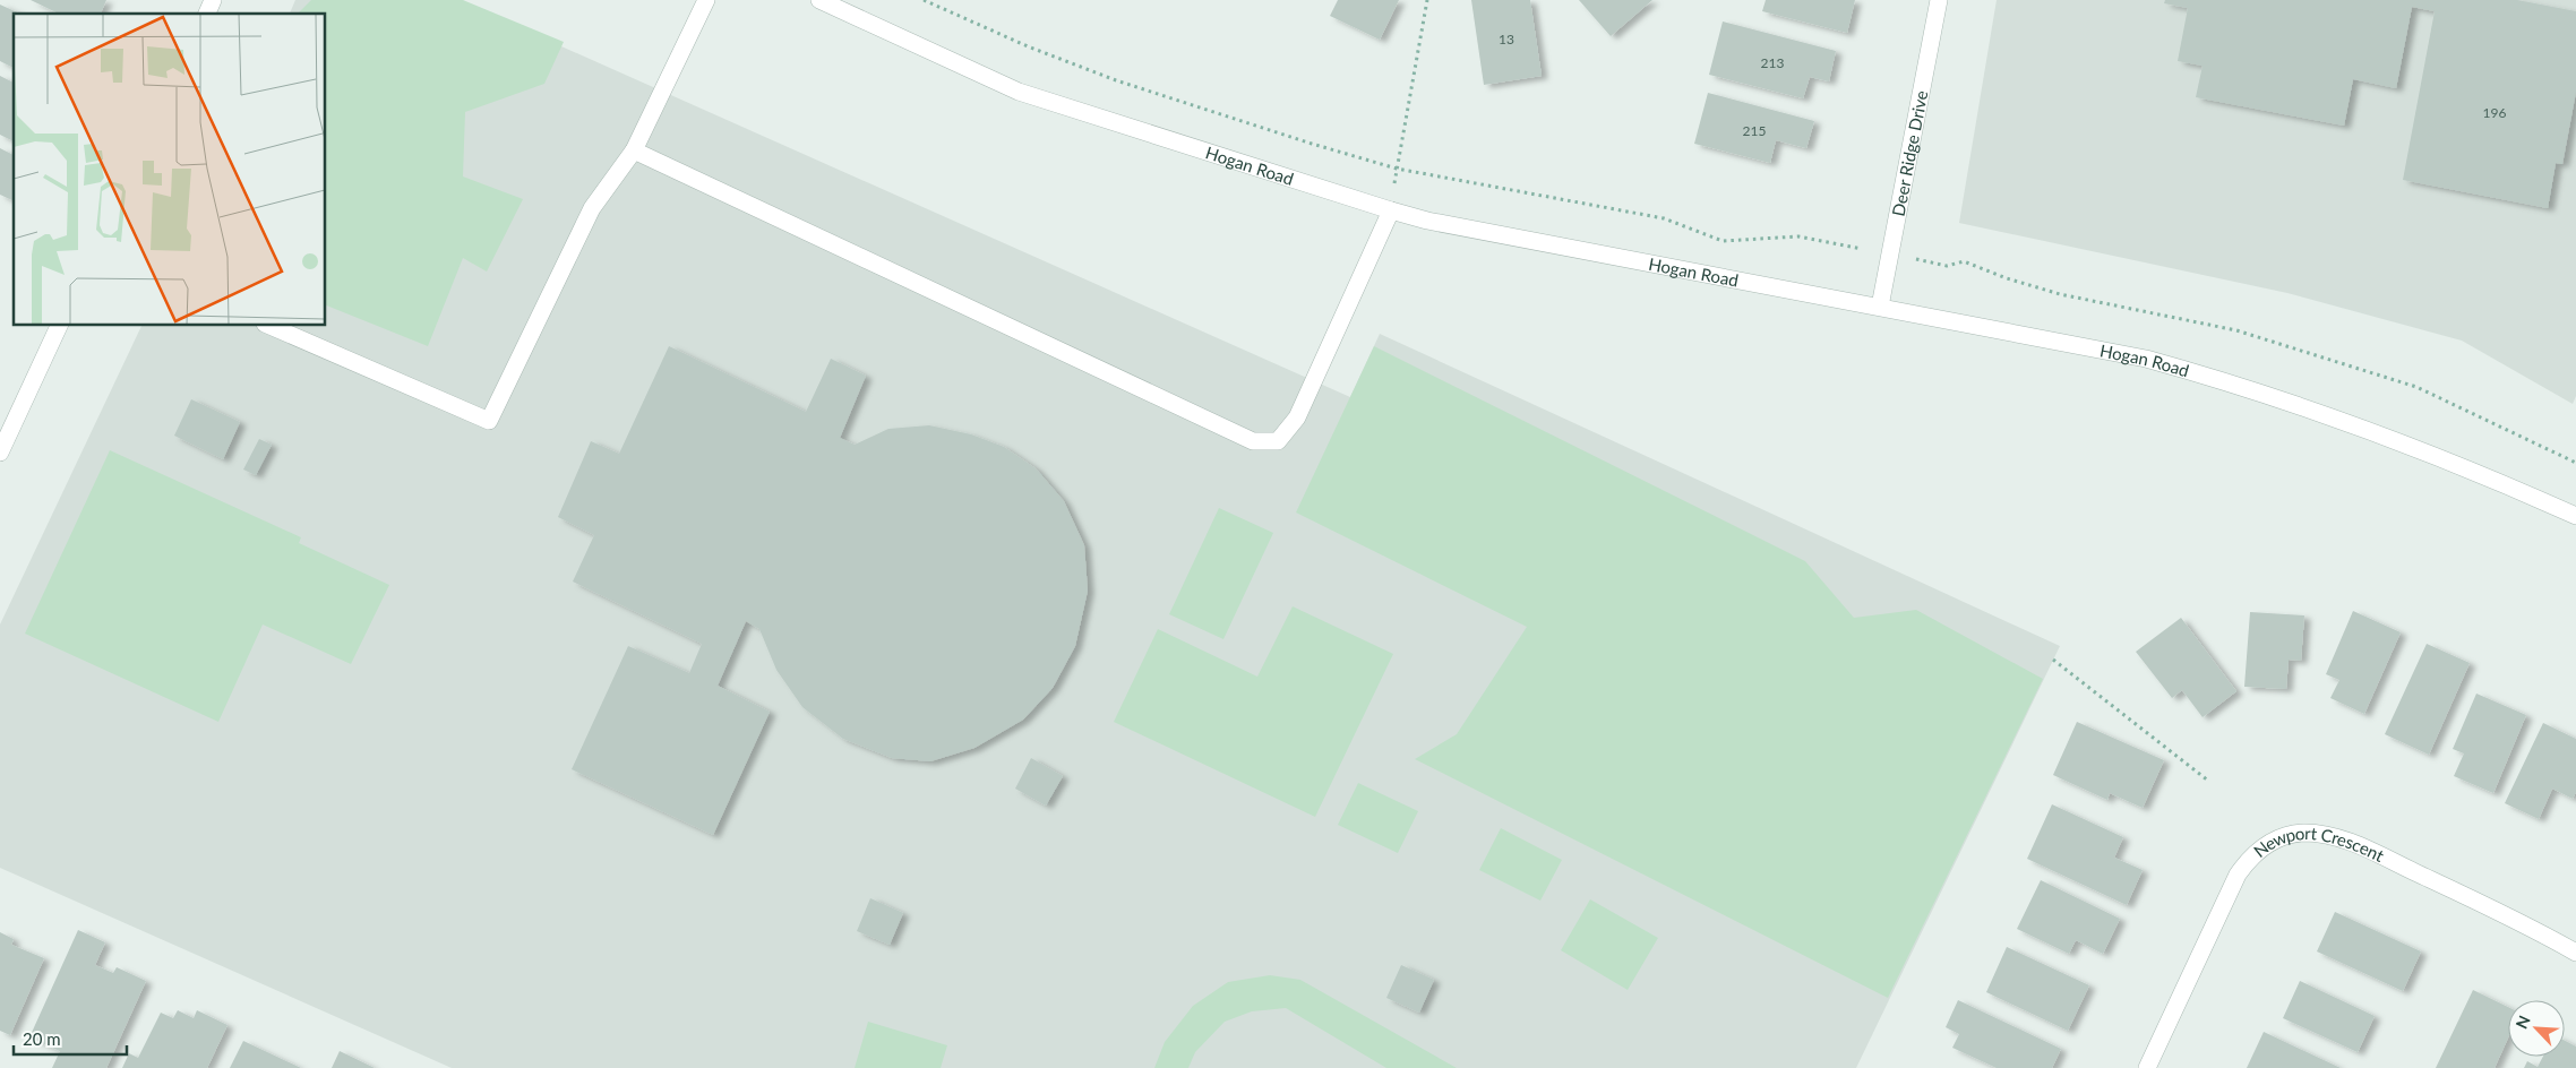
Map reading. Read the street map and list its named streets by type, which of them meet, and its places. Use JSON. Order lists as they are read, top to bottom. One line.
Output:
{"streets":{"street":["Deer Ridge Drive","Hogan Road","Newport Crescent"]},"crossings":[["Deer Ridge Drive","Hogan Road"]],"house_numbers":["13","213","196","215"],"scale_bar":"20 m","north":"top left"}
